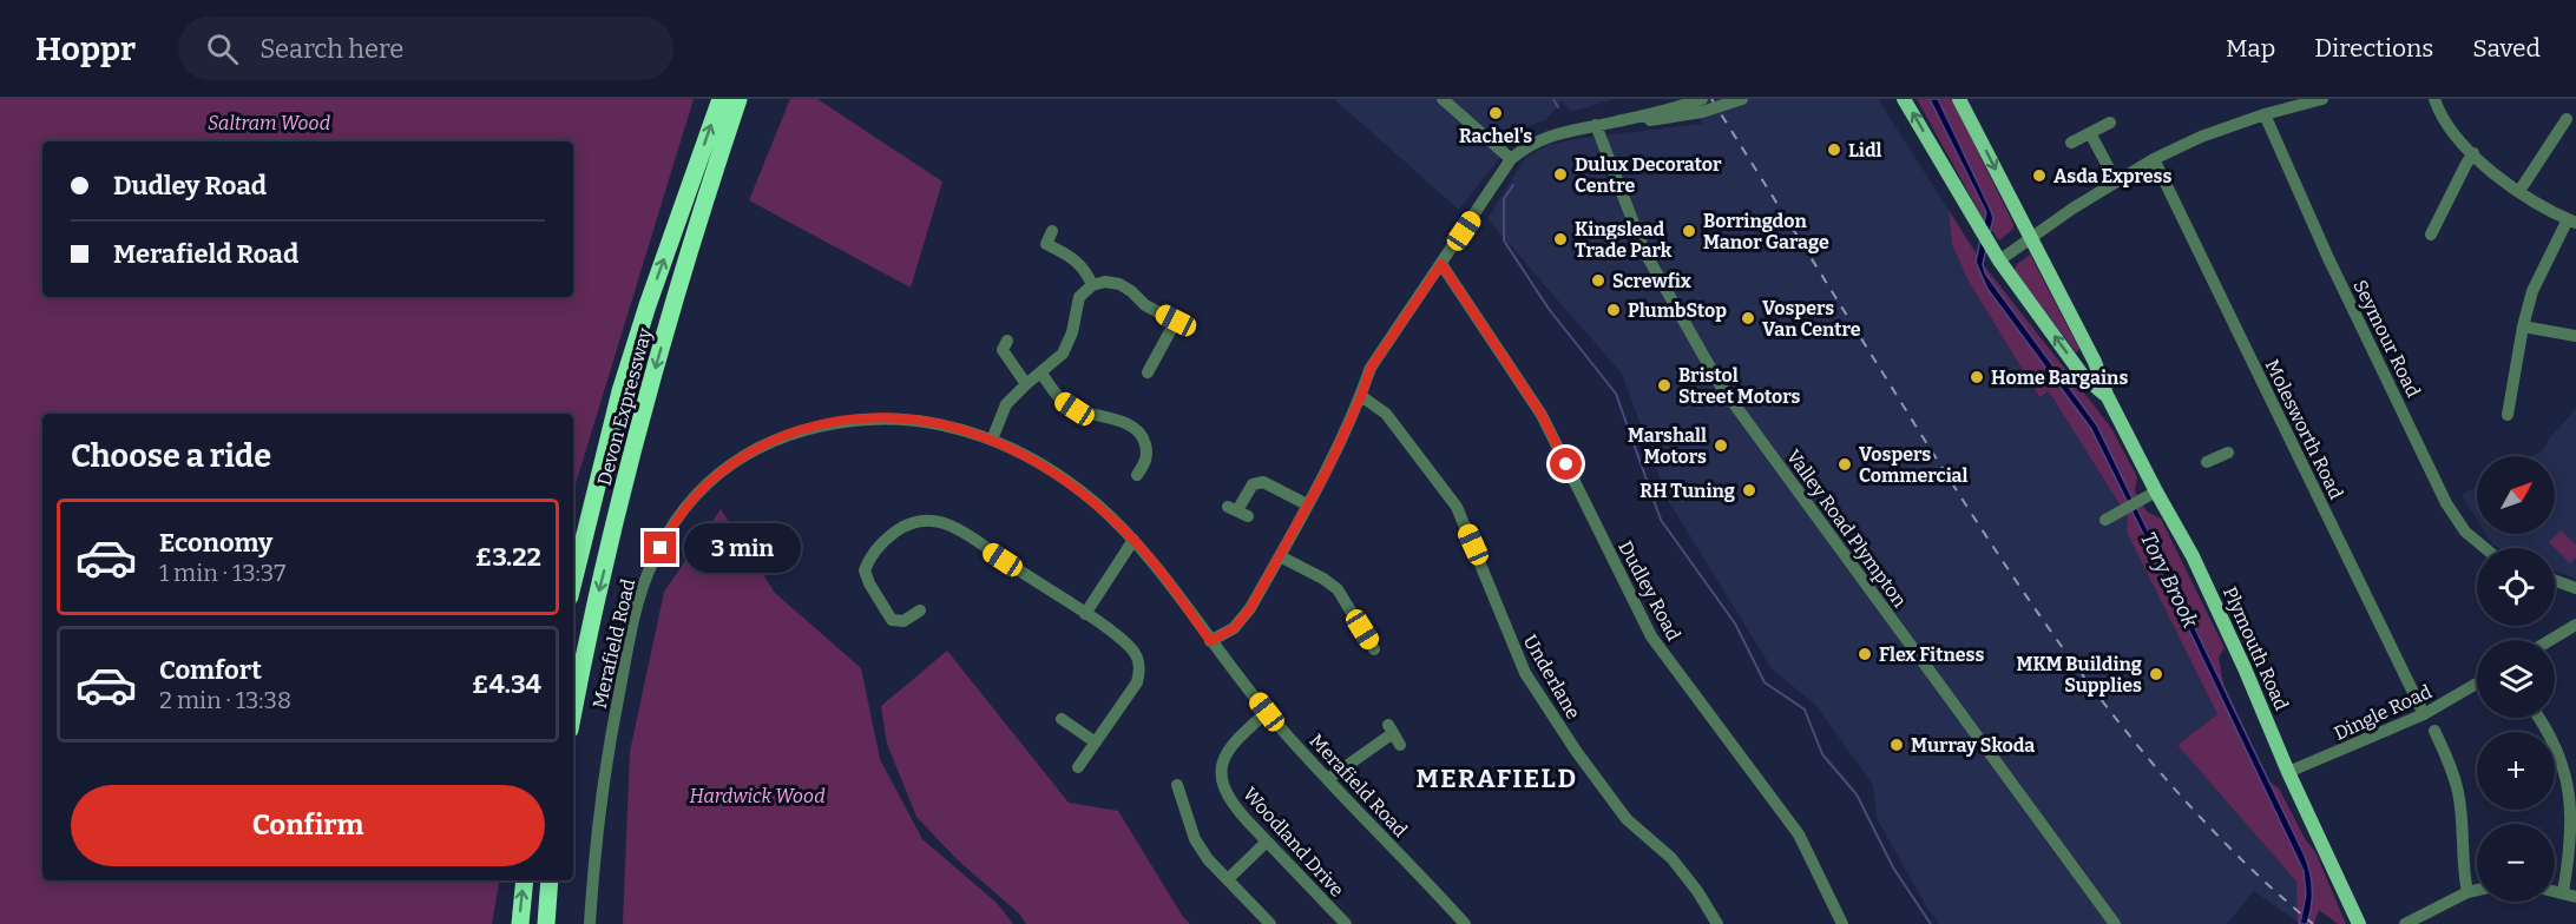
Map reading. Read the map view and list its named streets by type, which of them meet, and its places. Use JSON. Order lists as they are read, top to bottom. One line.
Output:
{"streets":{"highway":["Devon Expressway"],"main road":["Plymouth Road"],"street":["Seymour Road","Molesworth Road","Valley Road Plympton","Dudley Road","Merafield Road","Underlane","Dingle Road","Woodland Drive"]},"crossings":[["Molesworth Road","Dingle Road"],["Merafield Road","Woodland Drive"],["Plymouth Road","Dingle Road"]],"districts":["MERAFIELD"],"water":["Tory Brook"],"parks":["Saltram Wood","Hardwick Wood"],"places":["Rachel's","Lidl","Dulux Decorator Centre","Asda Express","Borringdon Manor Garage","Kingslead Trade Park","Screwfix","PlumbStop","Vospers Van Centre","Home Bargains","Bristol Street Motors","Marshall Motors","Vospers Commercial","RH Tuning","Flex Fitness","MKM Building Supplies","Murray Skoda"],"north":"top right","page":{"header":"Hoppr","search":"Search here","nav":["Map","Directions","Saved"],"banner":["Dudley Road","Merafield Road"],"heading":"Choose a ride","map_buttons":["+","−"],"list":[{"name":"Economy","note":"1 min · 13:37","value":"£3.22"},{"name":"Comfort","note":"2 min · 13:38","value":"£4.34"}],"bubble":"3 min","buttons":"Confirm"}}
